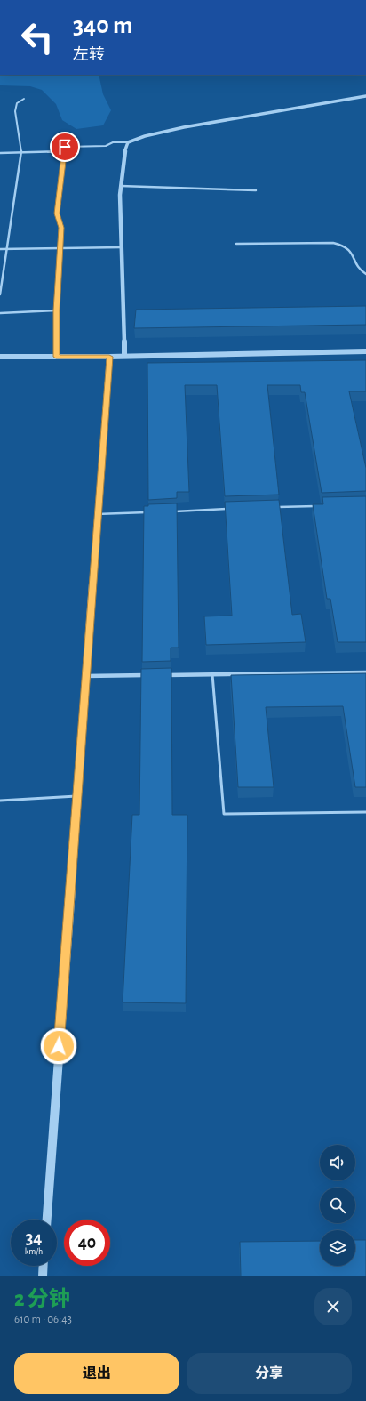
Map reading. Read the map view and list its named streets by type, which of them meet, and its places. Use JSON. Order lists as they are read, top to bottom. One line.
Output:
{"page":{"turn":["340 m","左转"],"speed":"34 km/h","limit":"40","heading":["2 分钟","610 m · 06:43"],"buttons":["退出","分享"]}}
